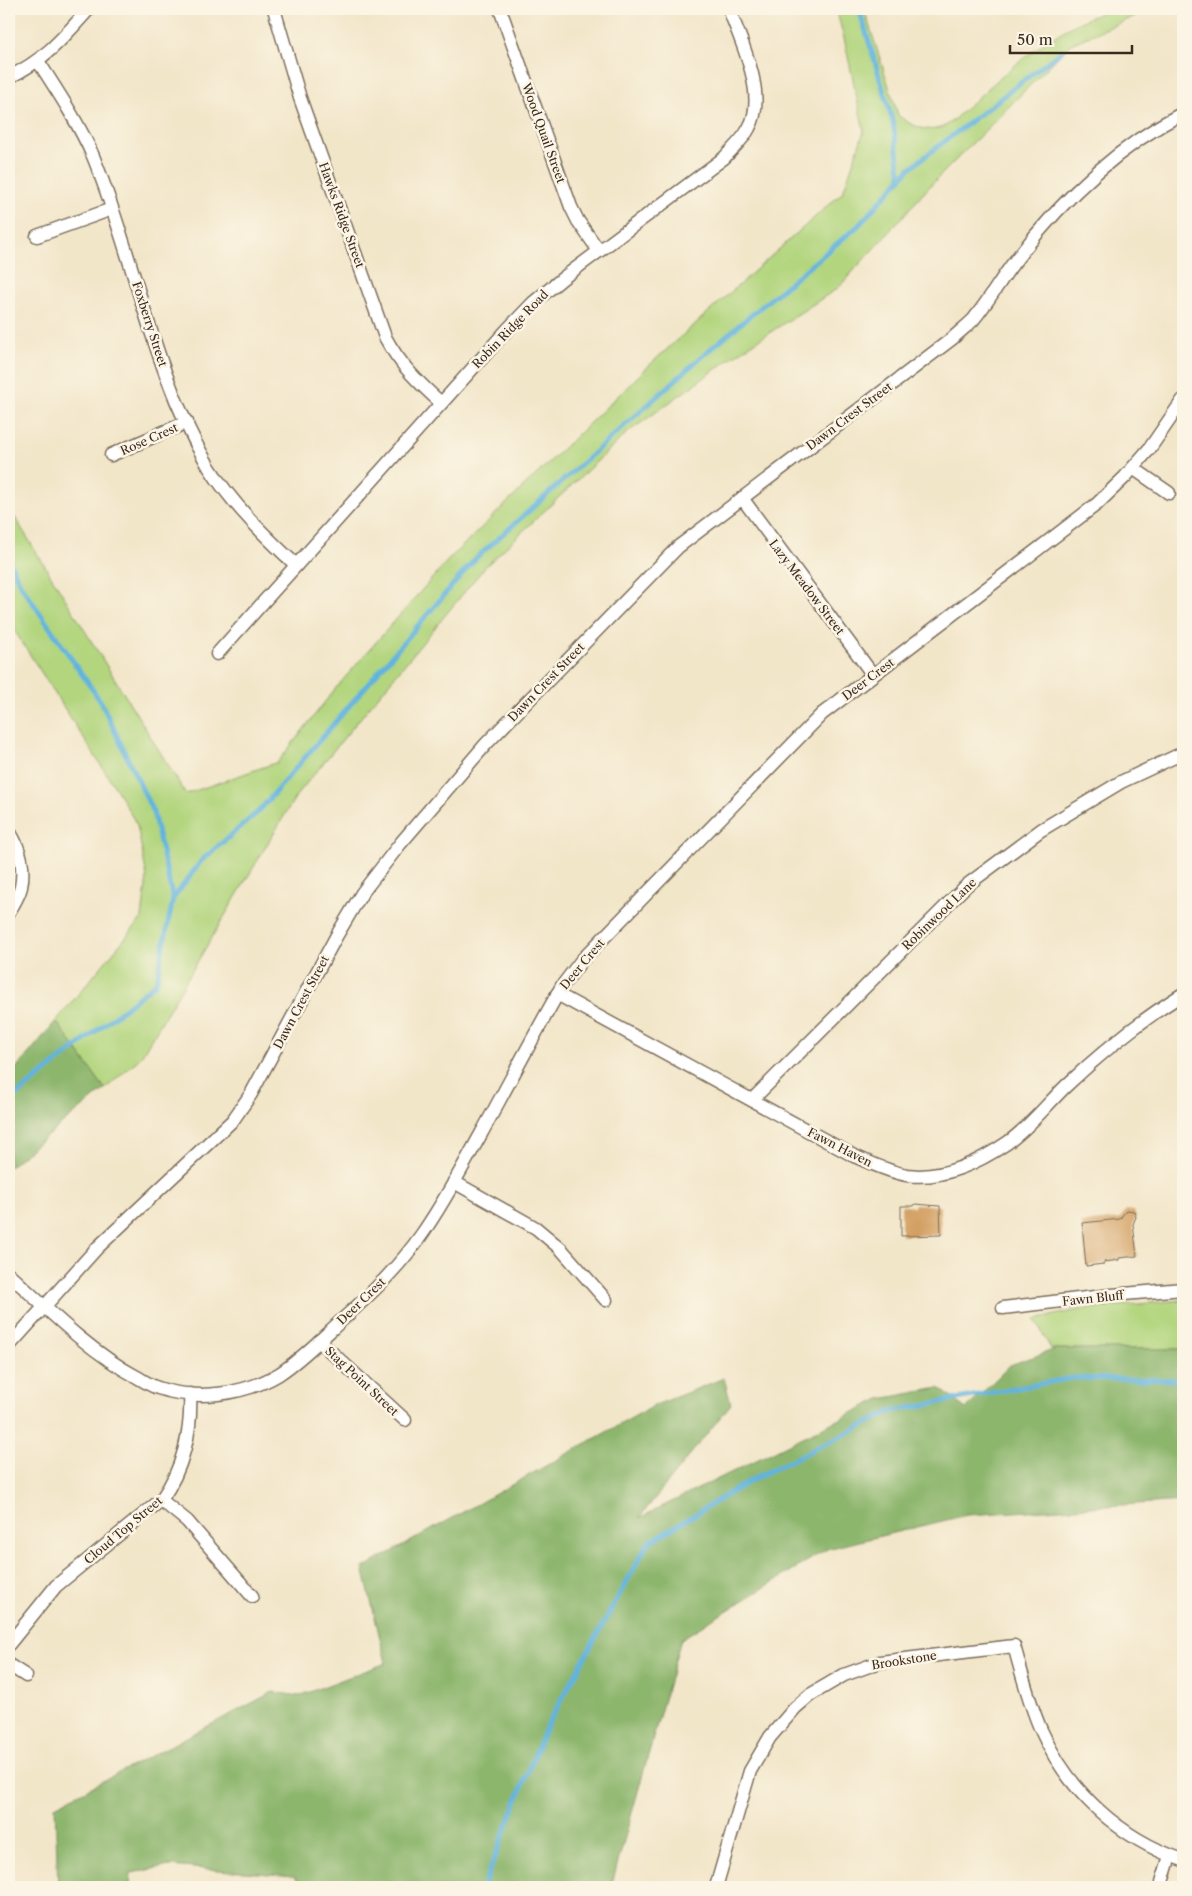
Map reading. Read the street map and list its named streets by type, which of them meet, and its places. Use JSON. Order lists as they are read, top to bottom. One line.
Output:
{"streets":{"street":["Wood Quail Street","Hawks Ridge Street","Foxberry Street","Robin Ridge Road","Dawn Crest Street","Rose Crest","Lazy Meadow Street","Deer Crest","Robinwood Lane","Fawn Haven","Fawn Bluff","Stag Point Street","Cloud Top Street","Brookstone"]},"crossings":[["Wood Quail Street","Robin Ridge Road"],["Hawks Ridge Street","Robin Ridge Road"],["Foxberry Street","Robin Ridge Road"],["Foxberry Street","Rose Crest"],["Dawn Crest Street","Lazy Meadow Street"],["Dawn Crest Street","Deer Crest"],["Lazy Meadow Street","Deer Crest"],["Deer Crest","Fawn Haven"],["Deer Crest","Stag Point Street"],["Deer Crest","Cloud Top Street"],["Robinwood Lane","Fawn Haven"]],"scale_bar":"50 m"}
